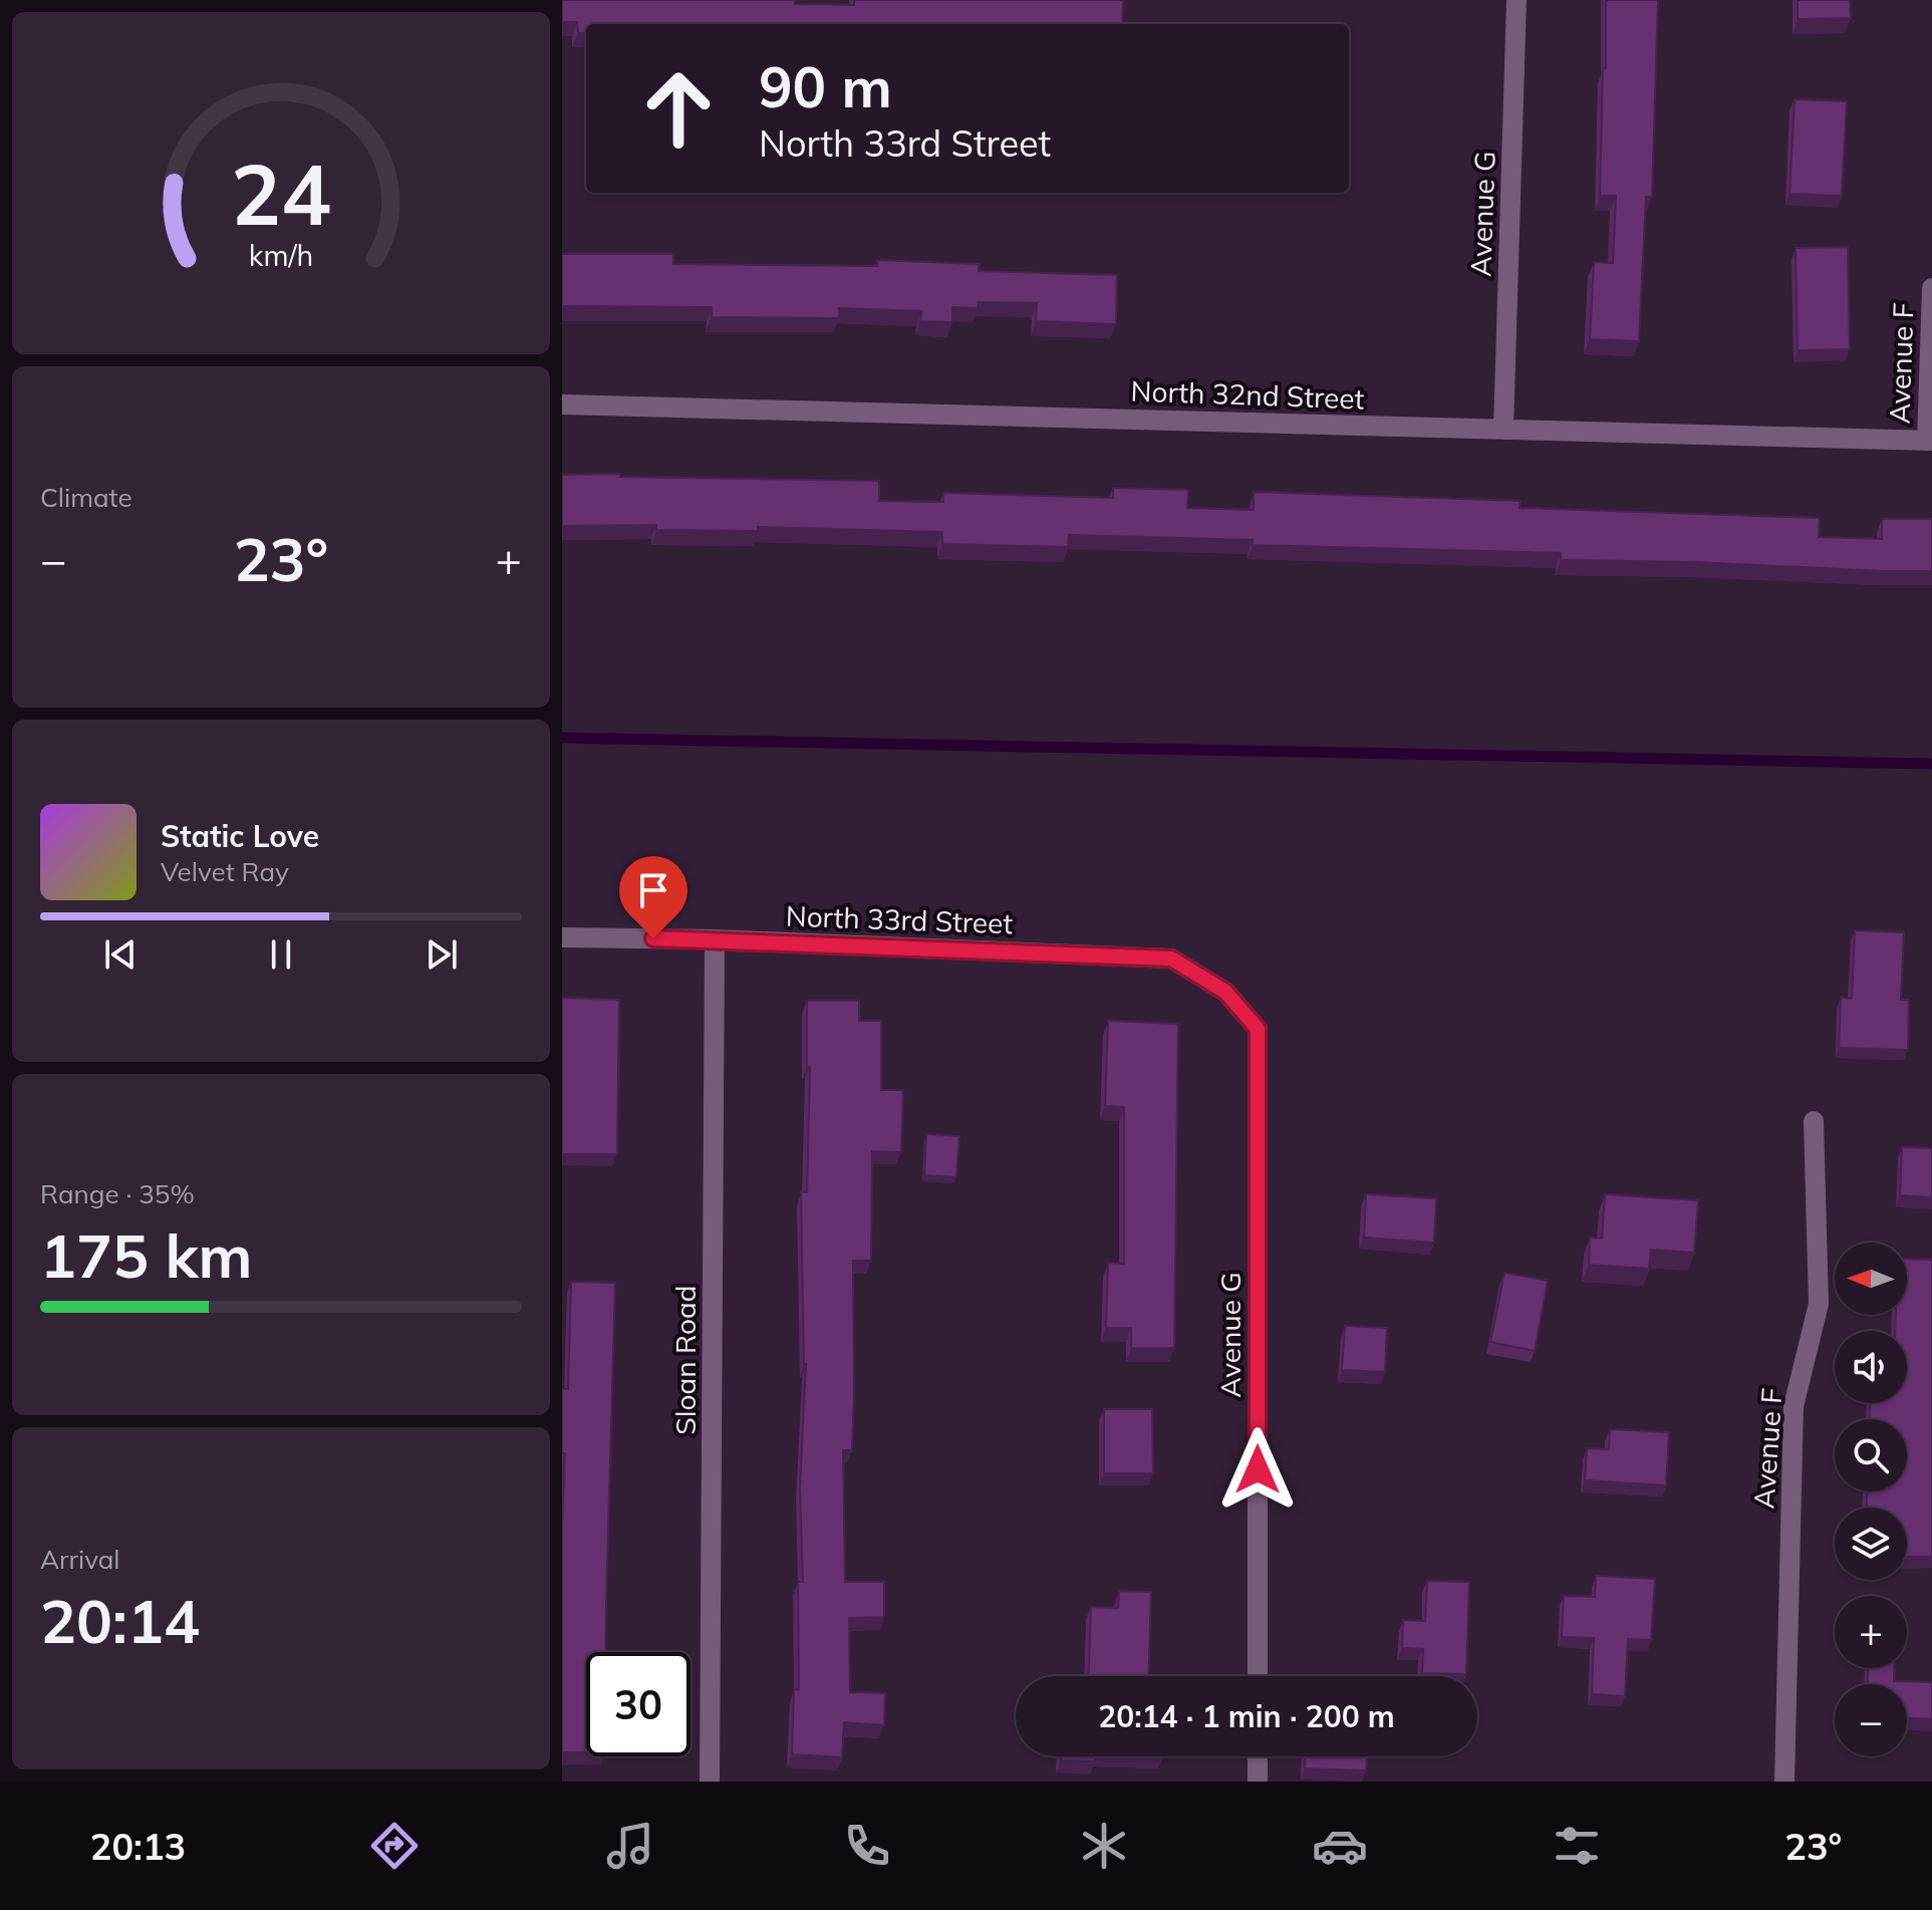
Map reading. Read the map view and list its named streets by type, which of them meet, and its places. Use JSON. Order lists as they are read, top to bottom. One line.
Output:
{"streets":{"street":["Avenue G","Avenue F","North 32nd Street","North 33rd Street","Sloan Road"]},"crossings":[["Avenue G","North 32nd Street"],["Avenue G","North 33rd Street"],["Avenue F","North 32nd Street"],["North 33rd Street","Sloan Road"]],"north":"left","page":{"turn":["90 m","North 33rd Street"],"tile":["Climate",["Range · 35%","175 km"],["Arrival","20:14"]],"heat":["−","23°","+"],"song":["Static Love","Velvet Ray"],"map_buttons":["+","−"],"limit":"30","trip":"20:14 · 1 min · 200 m","tabs":["20:13","23°"],"gauge":["24","km/h"]}}
